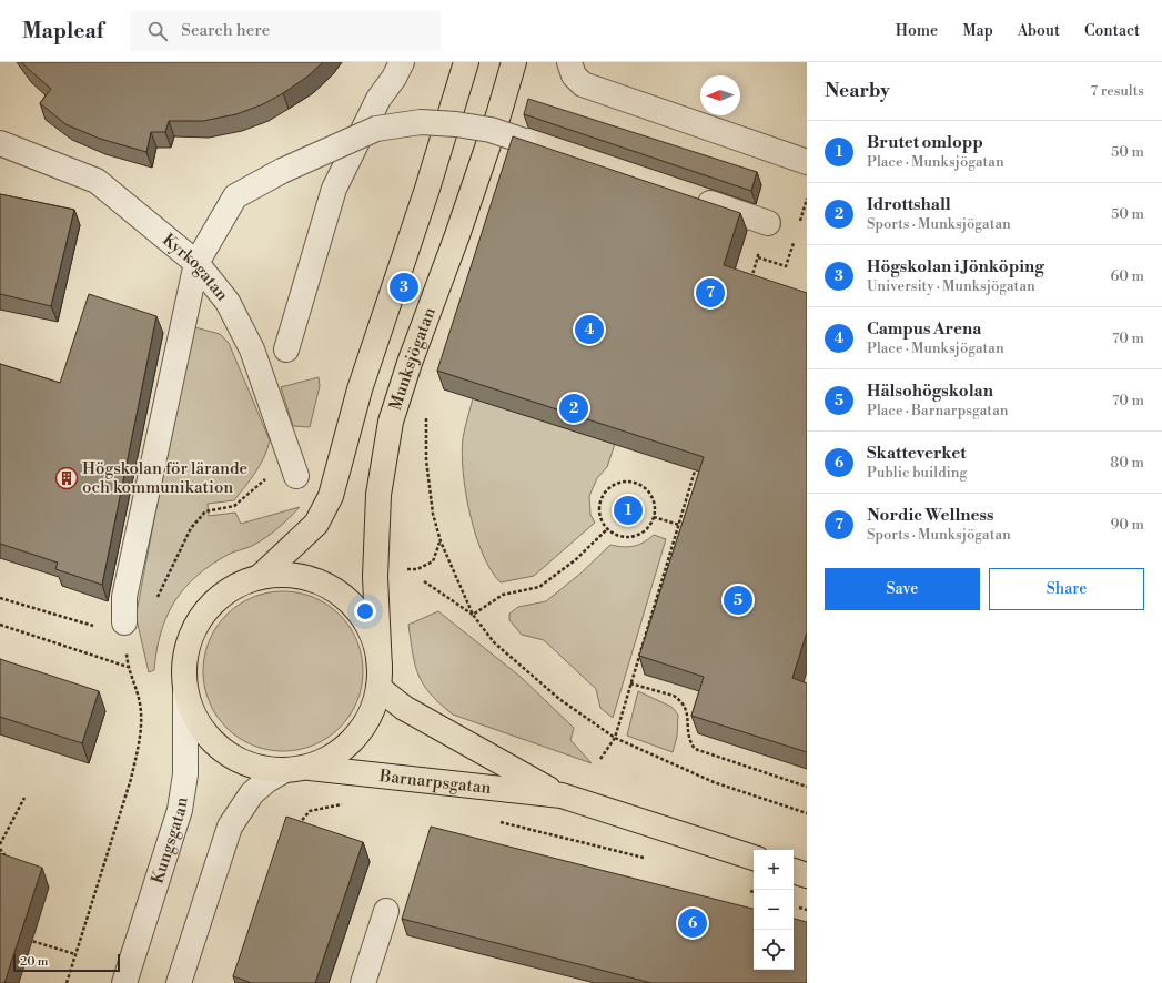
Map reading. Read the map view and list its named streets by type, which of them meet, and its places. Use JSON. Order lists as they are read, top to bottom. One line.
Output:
{"streets":{"main road":["Munksjögatan","Barnarpsgatan"],"street":["Kyrkogatan","Kungsgatan"]},"crossings":[["Munksjögatan","Barnarpsgatan"]],"places":{"building":["Högskolan för lärande och kommunikation"]},"scale_bar":"20 m","north":"left","page":{"header":"Mapleaf","search":"Search here","nav":["Home","Map","About","Contact"],"heading":["Nearby","7 results"],"list":[{"mark":"1","name":"Brutet omlopp","note":"Place · Munksjögatan","value":"50 m"},{"mark":"2","name":"Idrottshall","note":"Sports · Munksjögatan","value":"50 m"},{"mark":"3","name":"Högskolan i Jönköping","note":"University · Munksjögatan","value":"60 m"},{"mark":"4","name":"Campus Arena","note":"Place · Munksjögatan","value":"70 m"},{"mark":"5","name":"Hälsohögskolan","note":"Place · Barnarpsgatan","value":"70 m"},{"mark":"6","name":"Skatteverket","note":"Public building","value":"80 m"},{"mark":"7","name":"Nordic Wellness","note":"Sports · Munksjögatan","value":"90 m"}],"pins":["3","7","4","2","1","5","6"],"buttons":["Save","Share"],"map_buttons":["+","−"],"scale":"20 m"}}
